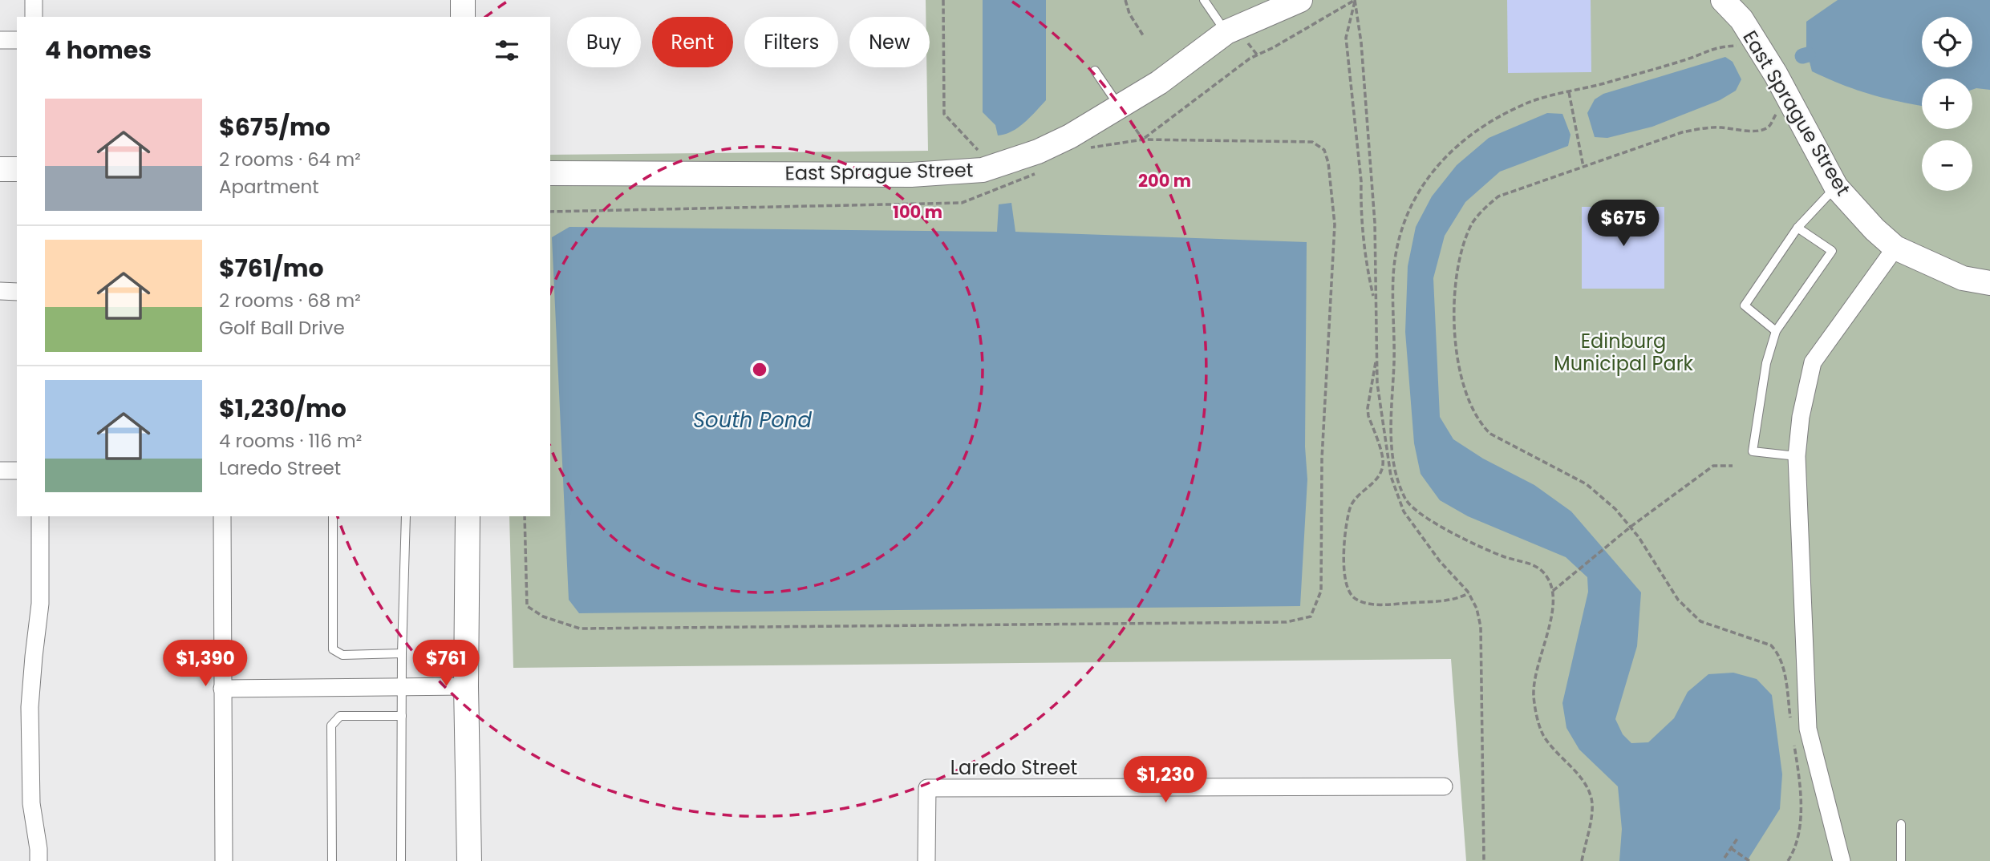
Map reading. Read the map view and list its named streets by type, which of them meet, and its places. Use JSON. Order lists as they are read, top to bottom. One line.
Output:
{"streets":{"street":["East Sprague Street","Laredo Street"]},"water":["South Pond"],"parks":["Edinburg Municipal Park"],"page":{"map_buttons":["+","−"],"chip":["Buy","Rent","Filters","New"],"heading":"4 homes","list":[{"name":"$675/mo","note":"2 rooms · 64 m² · Apartment"},{"name":"$761/mo","note":"2 rooms · 68 m² · Golf Ball Drive"},{"name":"$1,230/mo","note":"4 rooms · 116 m² · Laredo Street"}],"price":["$675","$1,390","$761","$1,230"]},"rings":["200 m","100 m"]}
